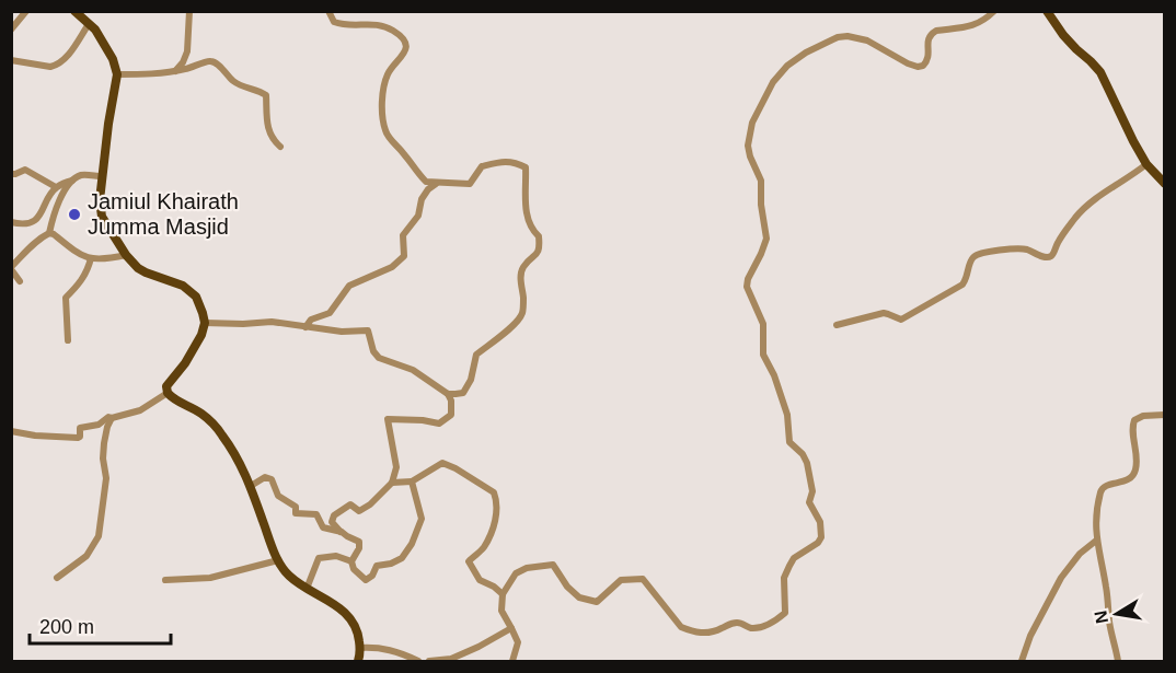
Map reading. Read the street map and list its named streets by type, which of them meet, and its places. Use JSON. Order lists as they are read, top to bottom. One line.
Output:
{"places":["Jamiul Khairath Jumma Masjid"],"scale_bar":"200 m","north":"left"}
